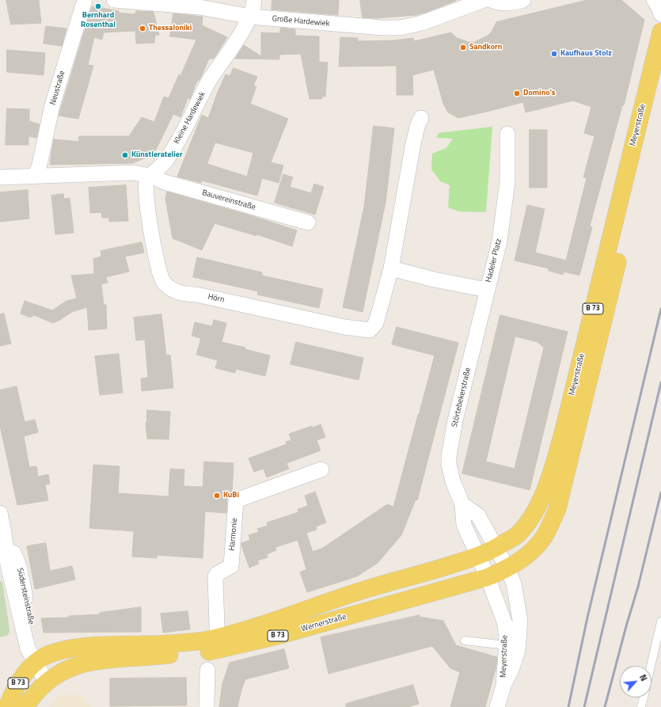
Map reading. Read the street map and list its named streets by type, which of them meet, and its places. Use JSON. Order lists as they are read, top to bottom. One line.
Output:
{"streets":{"main road":["Meyerstraße","B 73","Wernerstraße"],"street":["Große Hardewiek","Neustraße","Kleine Hardewiek","Bauvereinstraße","Hadeler Platz","Hörn","Störtebekerstraße","Harmonie","Südersteinstraße"]},"crossings":[["Große Hardewiek","Kleine Hardewiek"],["Kleine Hardewiek","Bauvereinstraße"],["Kleine Hardewiek","Hörn"],["Meyerstraße","Störtebekerstraße"],["Meyerstraße","Wernerstraße"],["Bauvereinstraße","Hörn"],["Hadeler Platz","Hörn"],["Hadeler Platz","Störtebekerstraße"],["B 73","Südersteinstraße"],["B 73","Wernerstraße"],["Störtebekerstraße","Wernerstraße"],["Harmonie","Wernerstraße"],["Südersteinstraße","Wernerstraße"]],"places":["Bernhard Rosenthal","Thessaloniki","Sandkorn","Kaufhaus Stolz","Domino's","Künstleratelier","KuBi"],"north":"top right"}
